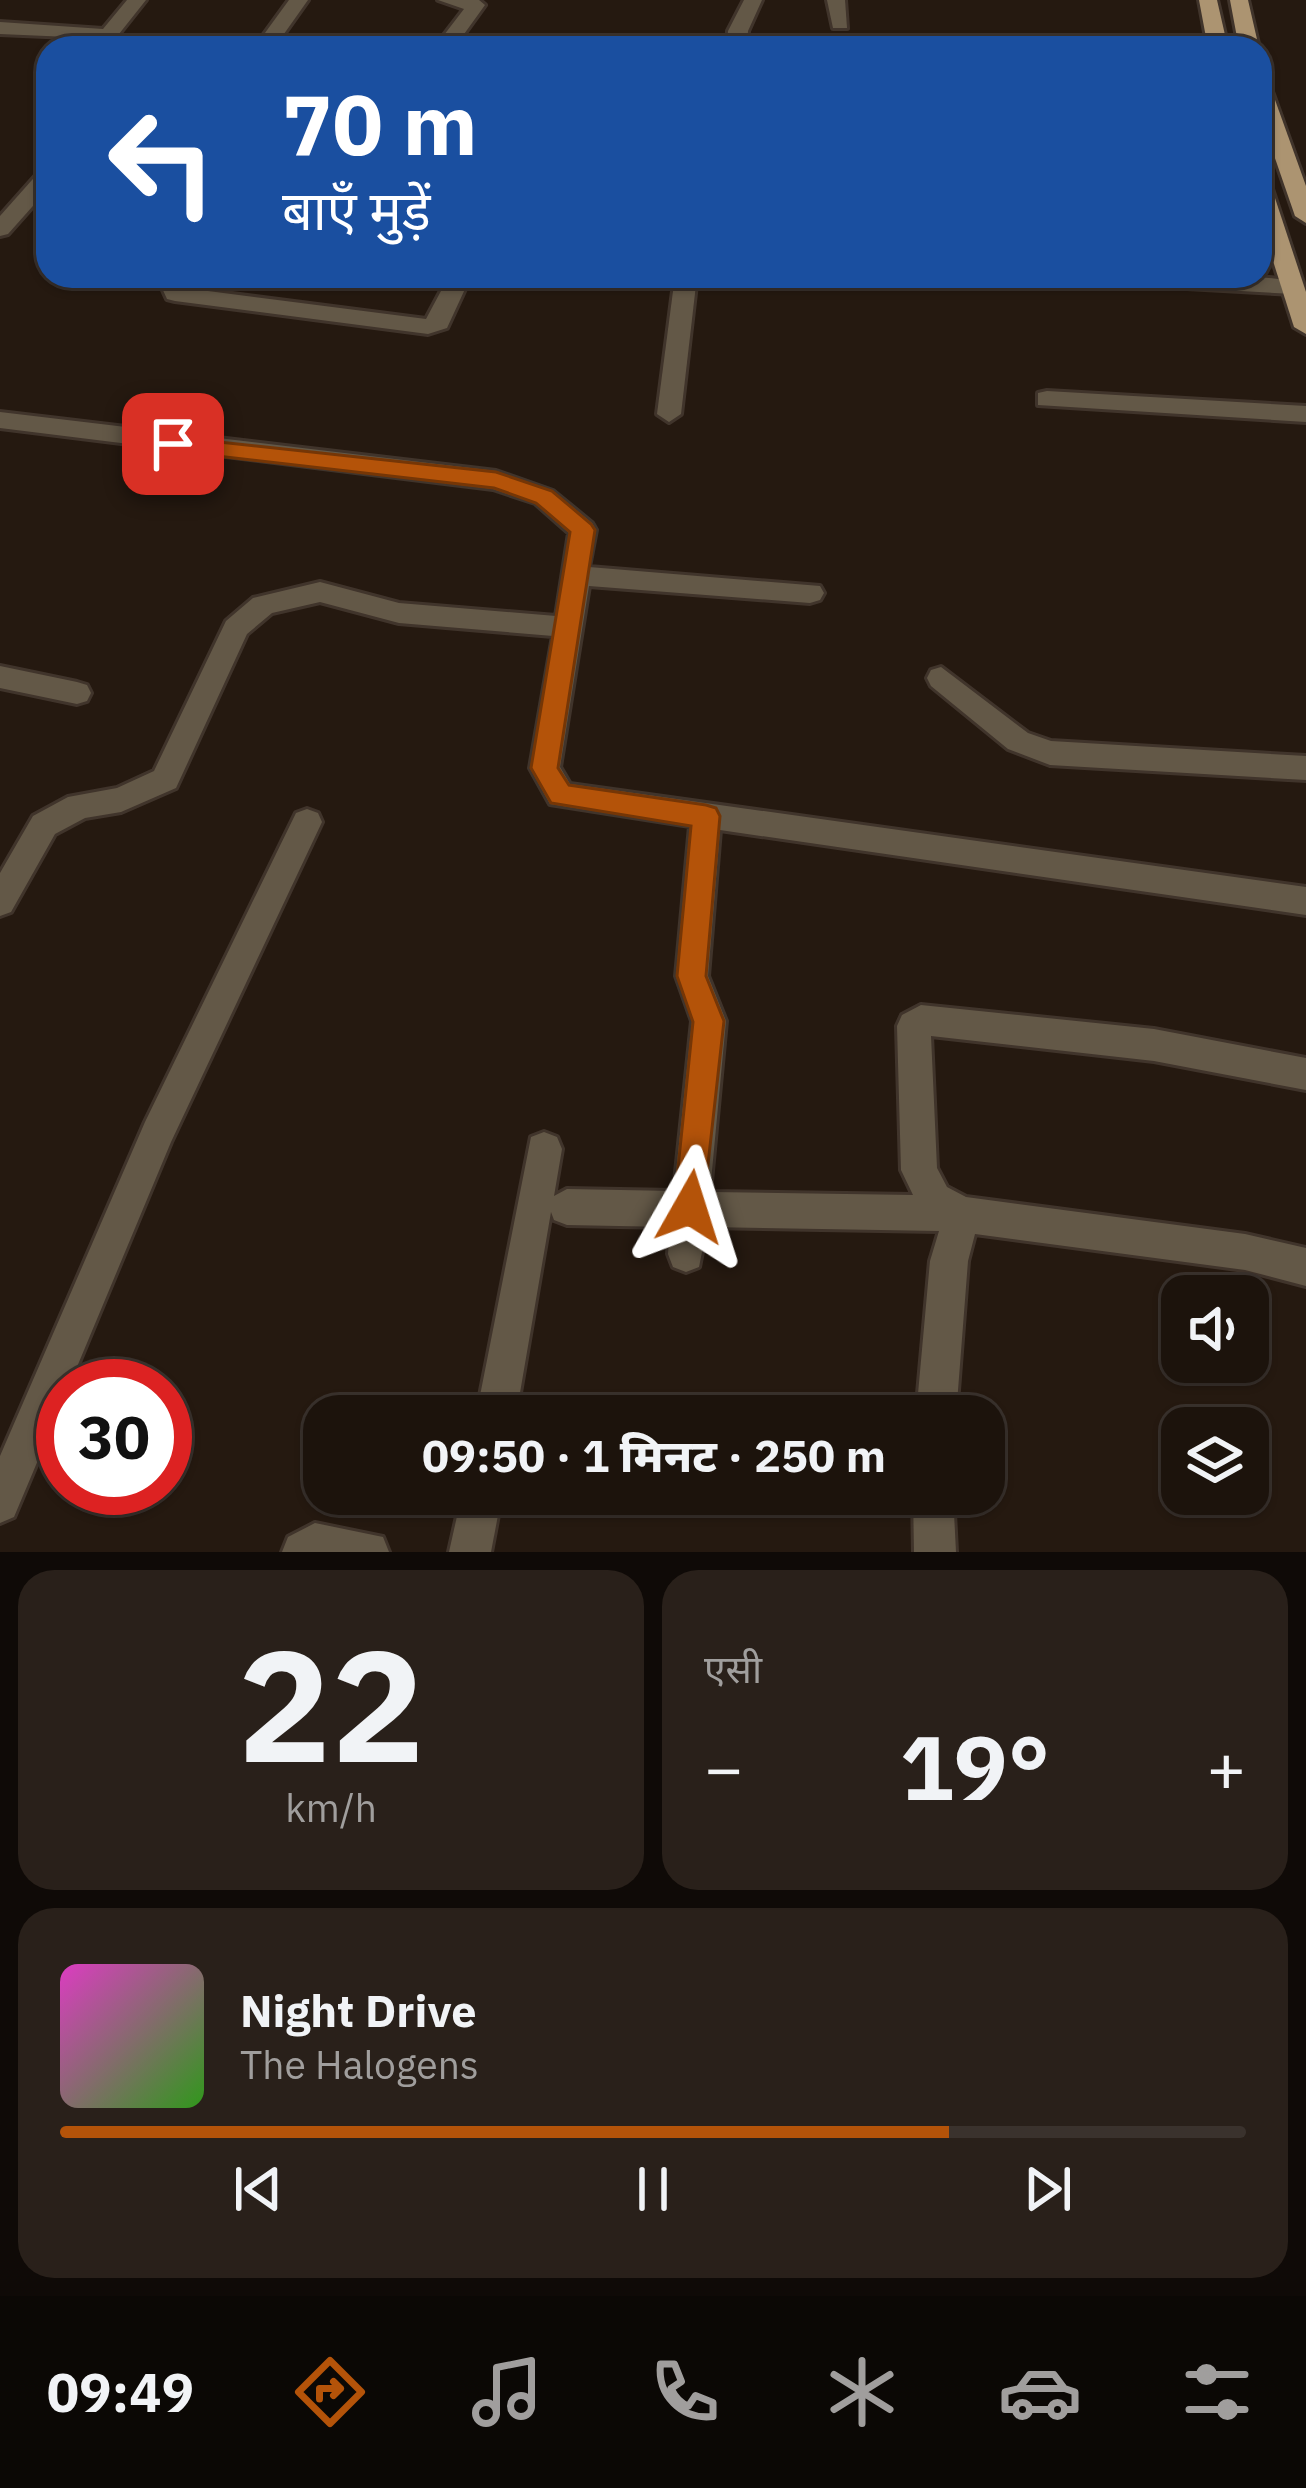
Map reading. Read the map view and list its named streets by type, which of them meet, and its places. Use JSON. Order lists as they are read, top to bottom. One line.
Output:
{"page":{"turn":["70 m","बाएँ मुड़ें"],"limit":"30","trip":"09:50 · 1 मिनट · 250 m","tile":[["22","km/h"],"एसी"],"heat":["−","19°","+"],"song":["Night Drive","The Halogens"],"tabs":"09:49"}}
